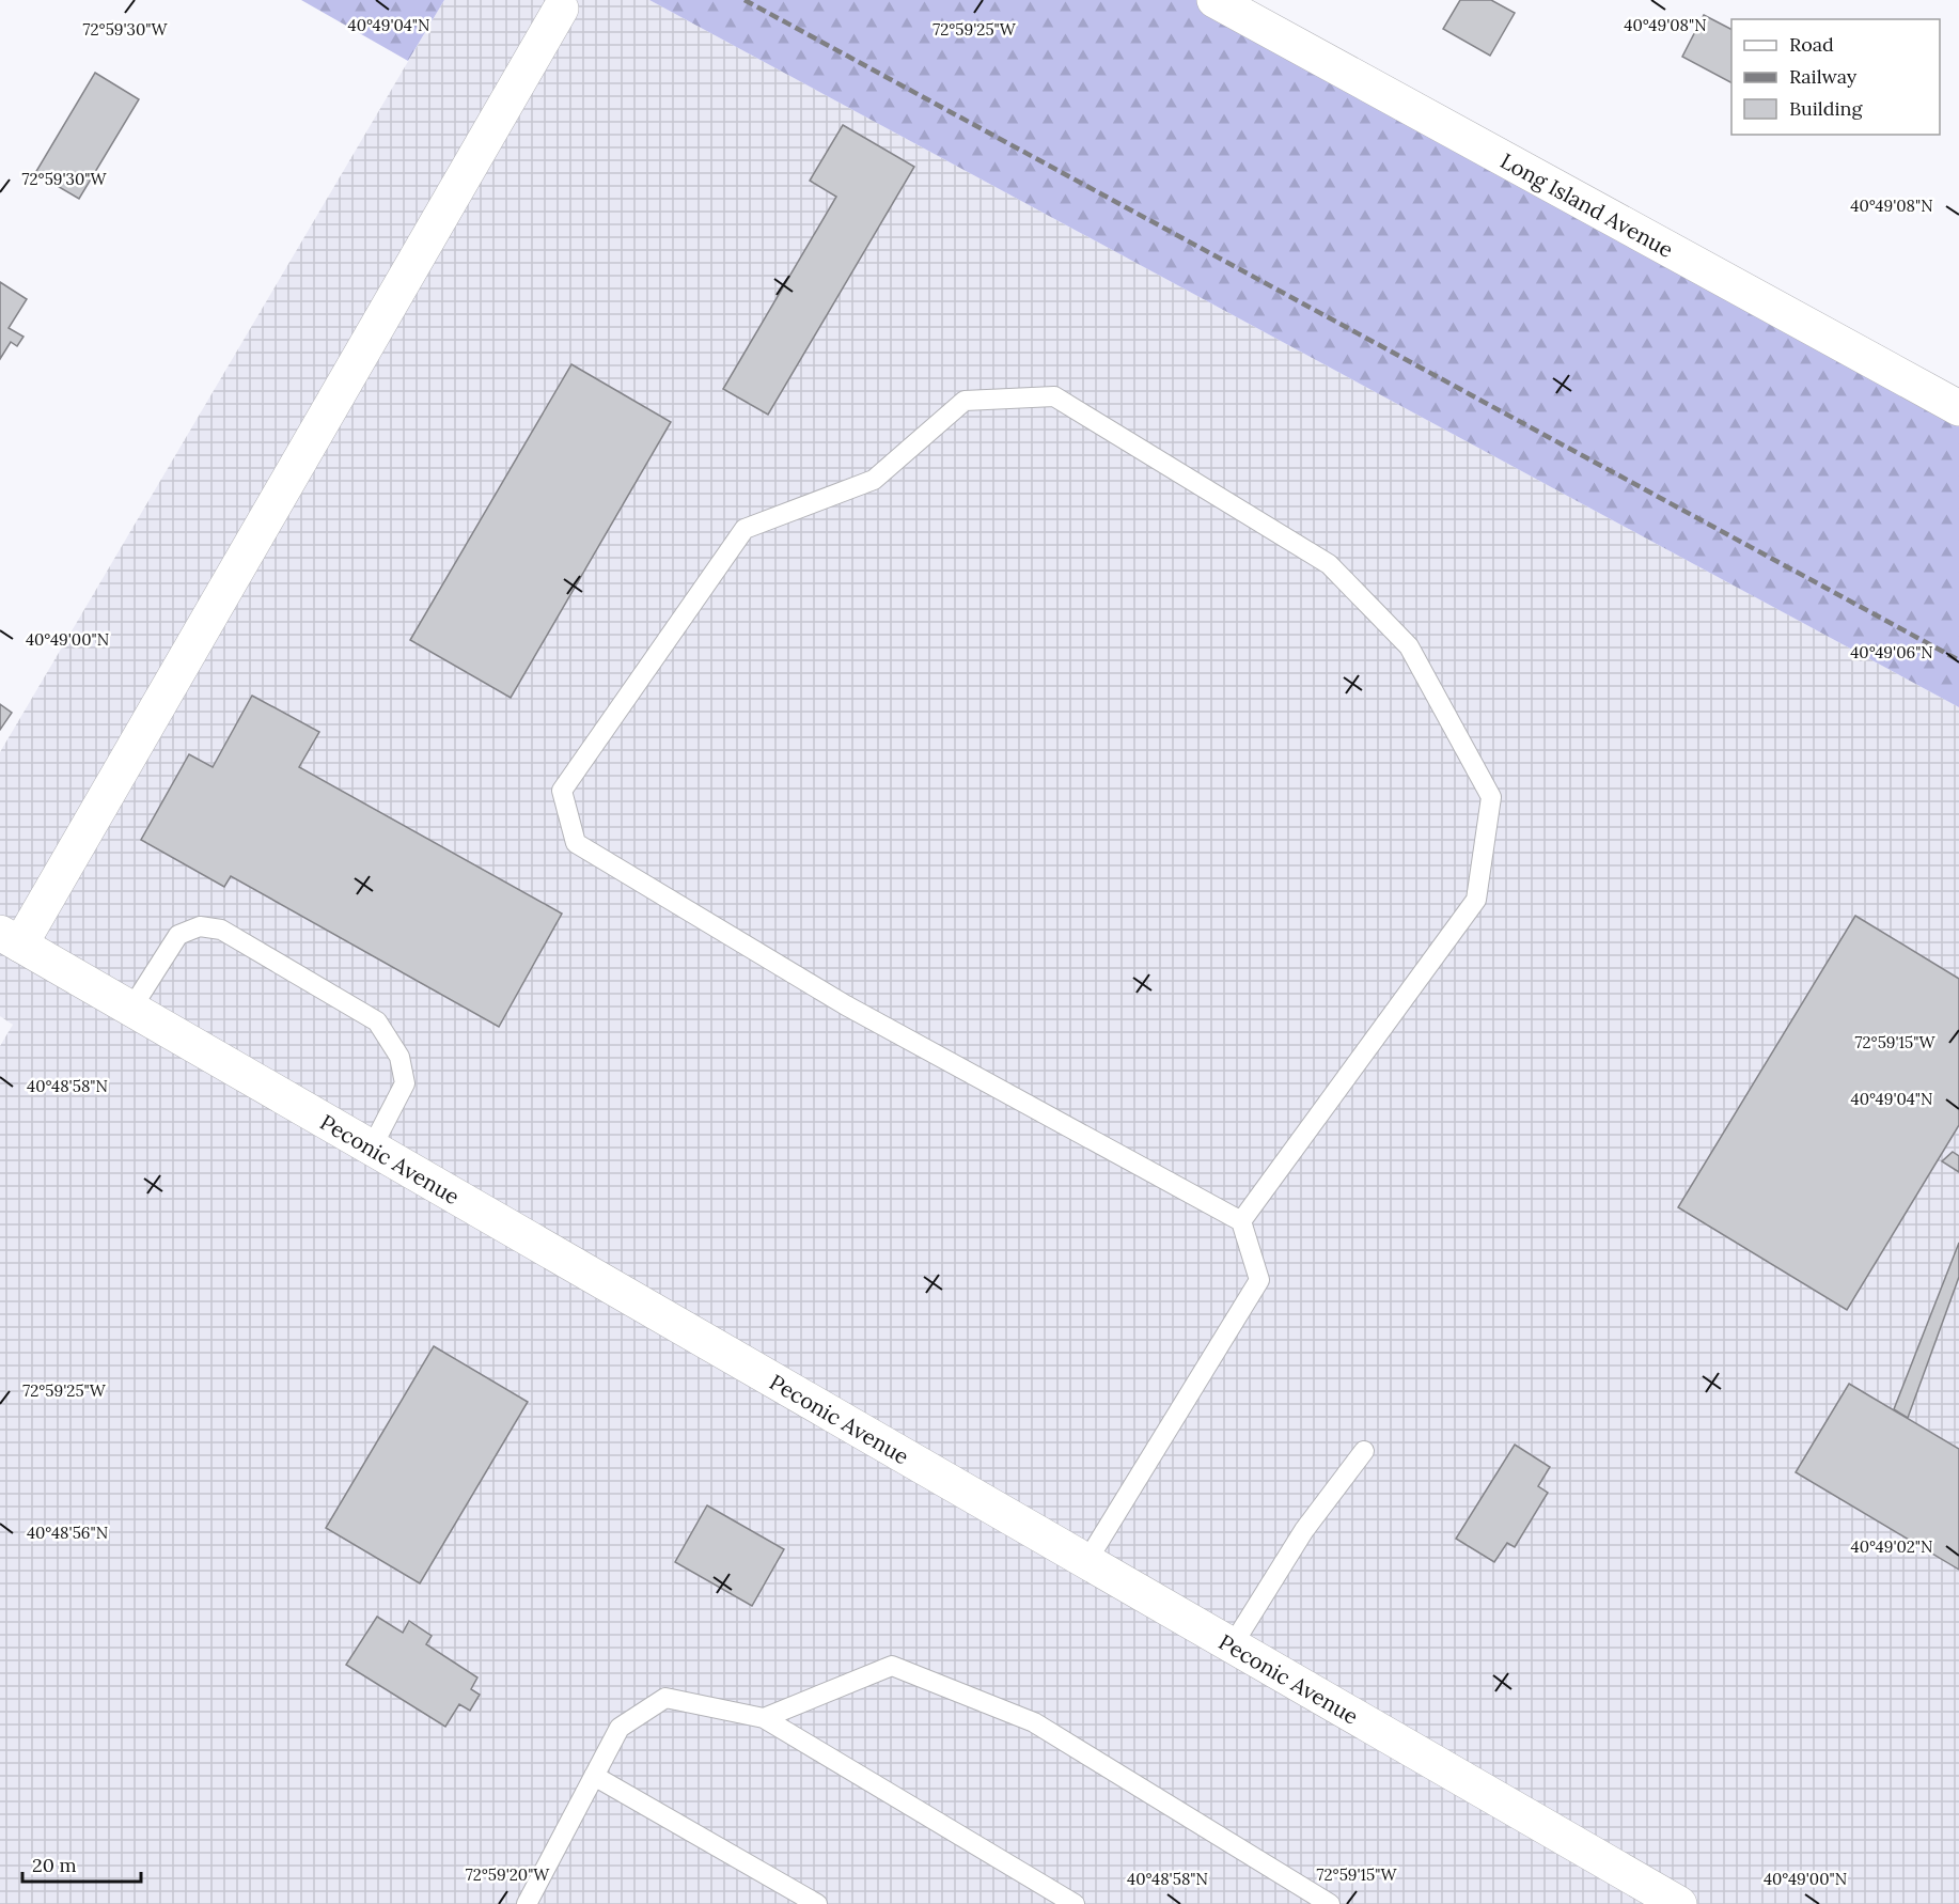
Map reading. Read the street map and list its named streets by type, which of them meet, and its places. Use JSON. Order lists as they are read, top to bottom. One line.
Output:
{"streets":{"street":["Long Island Avenue","Peconic Avenue"]},"legend":["Road","Railway","Building"],"scale_bar":"20 m","coordinates":["40°49'04\"N","40°49'08\"N","72°59'30\"W","72°59'25\"W","40°49'00\"N","40°49'06\"N","72°59'15\"W","40°48'58\"N","40°48'56\"N","40°49'02\"N","72°59'20\"W"]}
